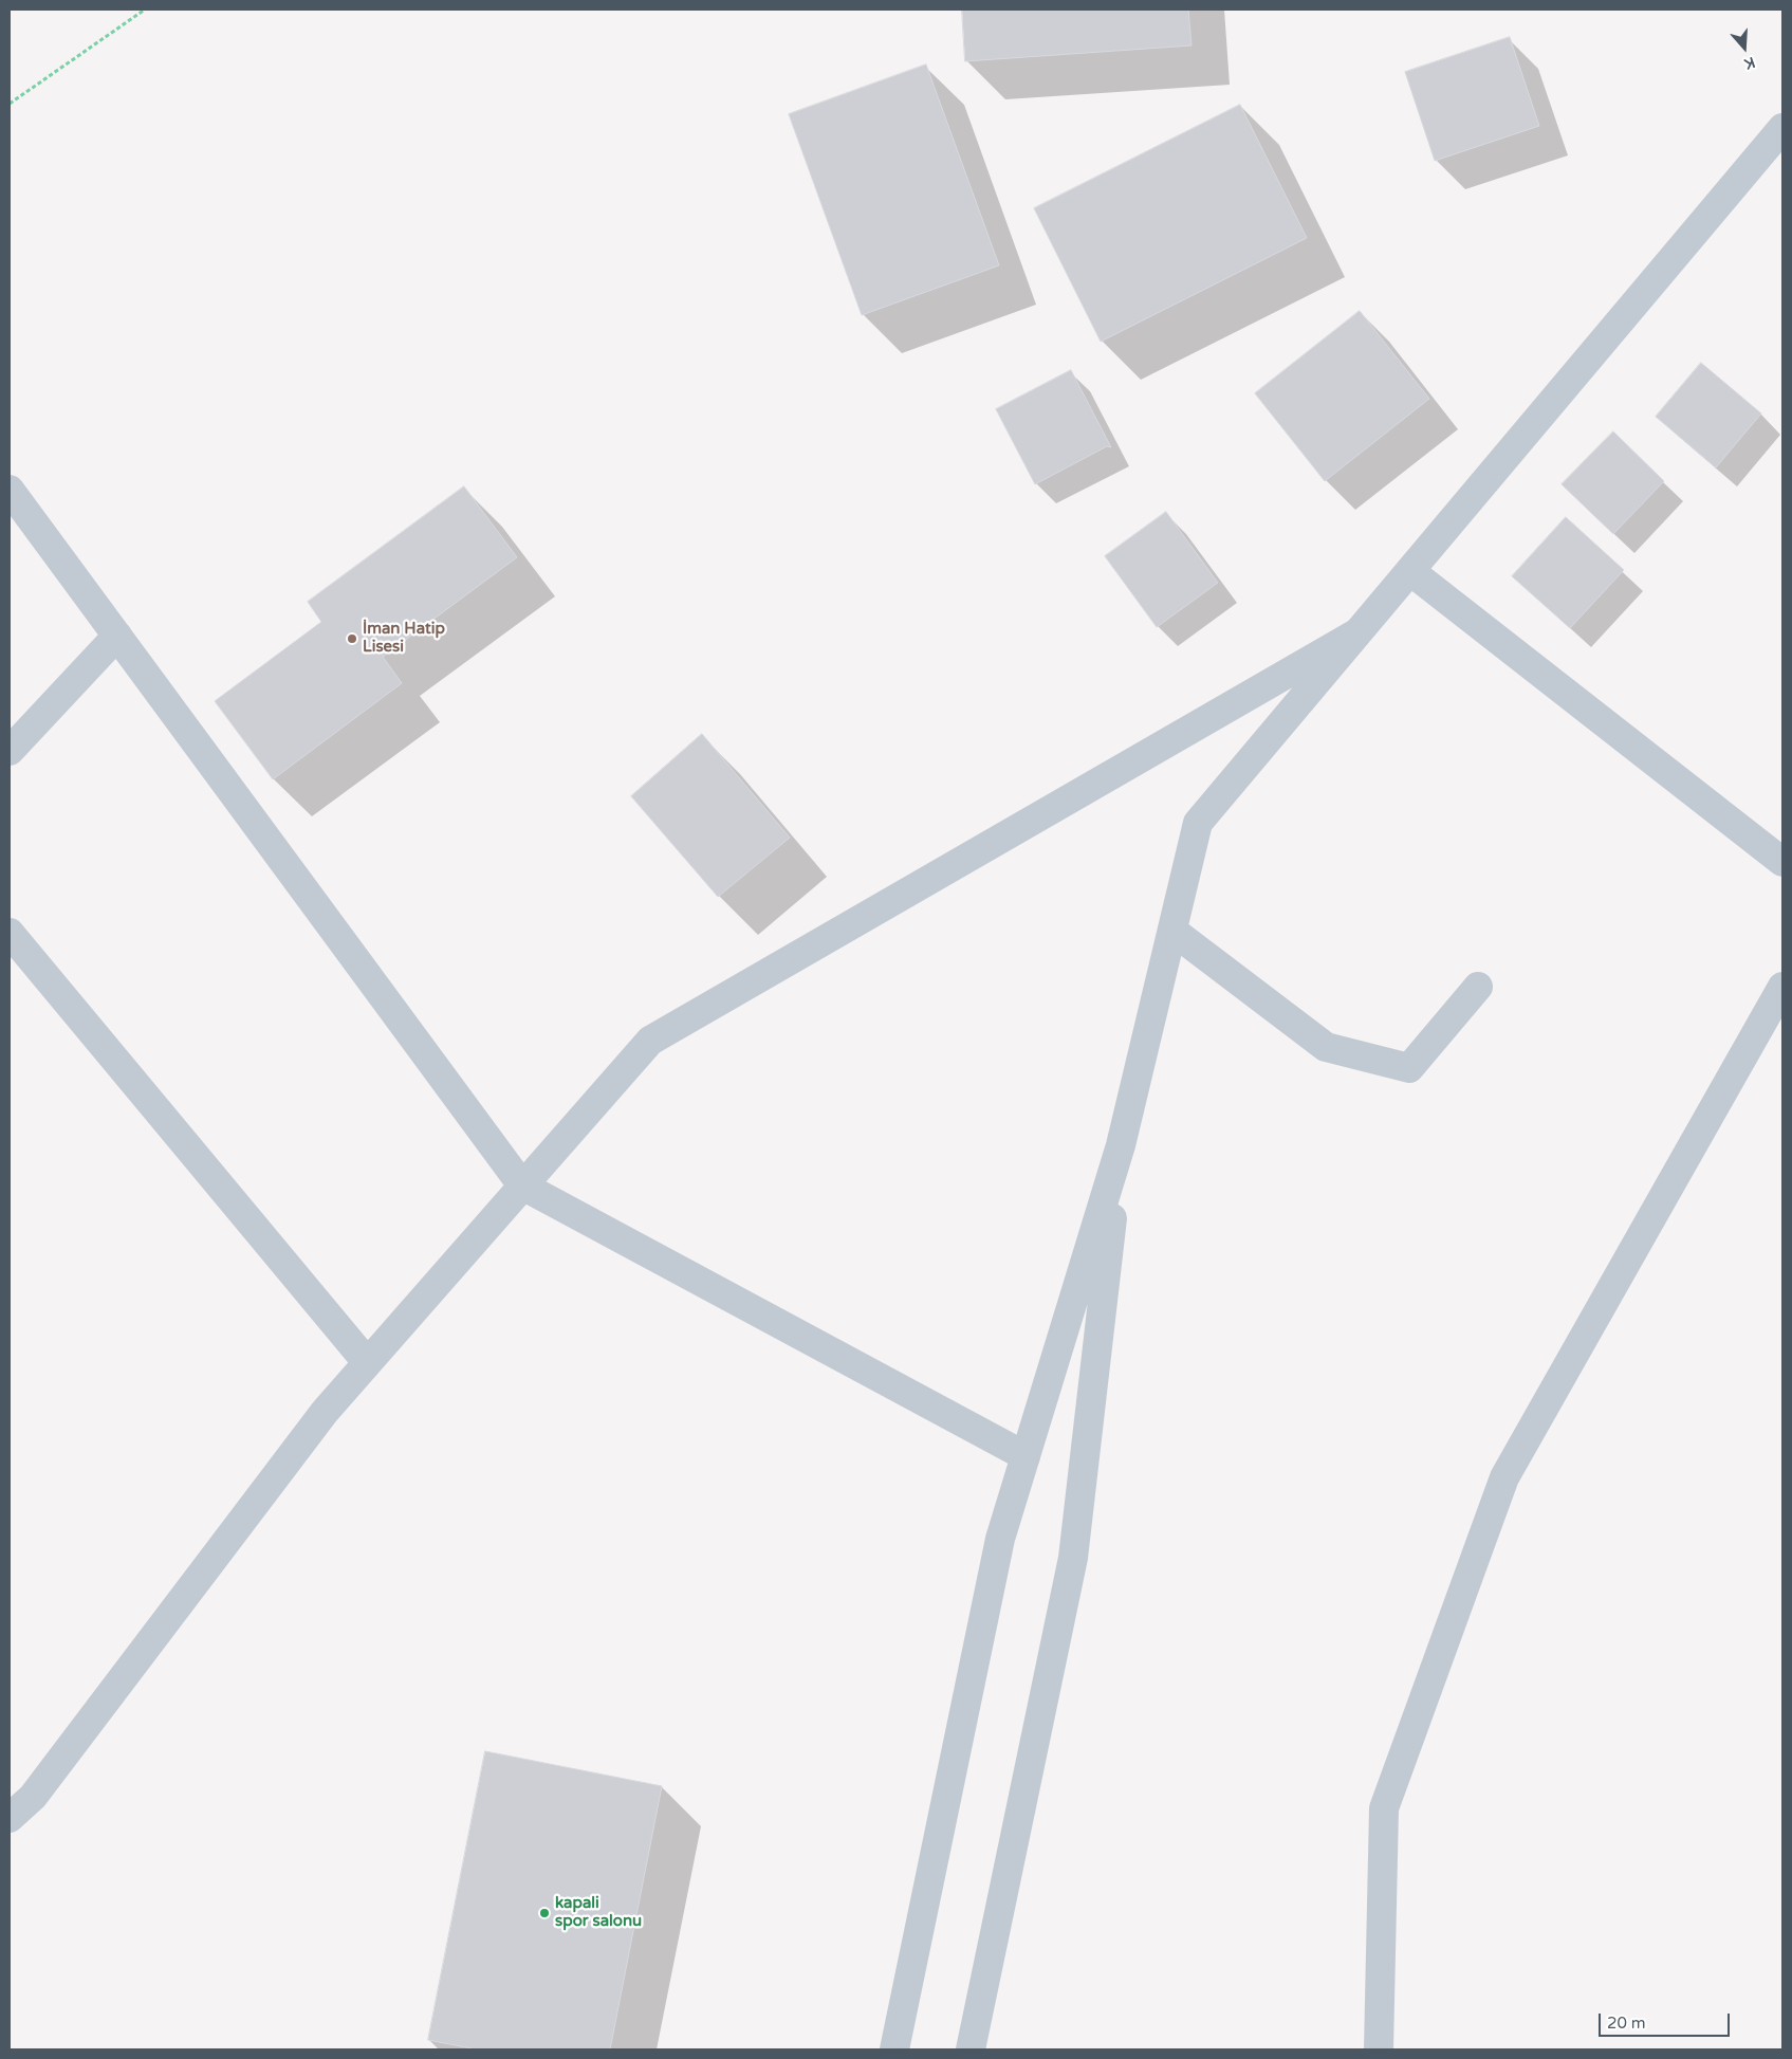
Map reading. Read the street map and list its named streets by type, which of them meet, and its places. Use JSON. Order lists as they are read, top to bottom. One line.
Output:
{"places":["İman Hatip Lisesi","kapali spor salonu"],"scale_bar":"20 m","north":"bottom"}
